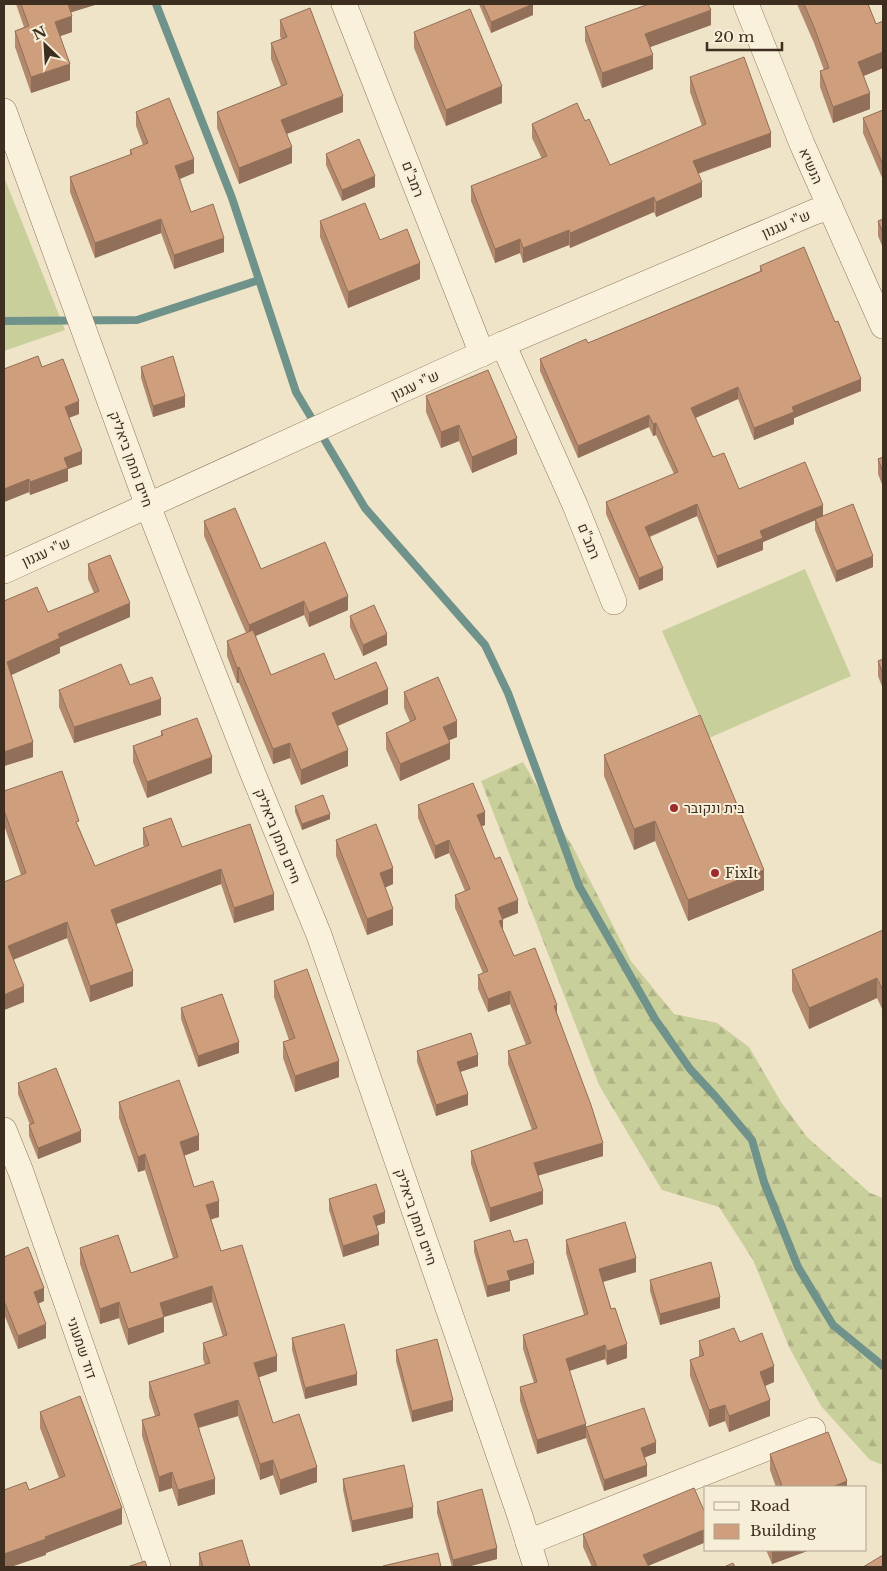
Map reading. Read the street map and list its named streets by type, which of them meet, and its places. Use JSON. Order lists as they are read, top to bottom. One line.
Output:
{"streets":{"street":["הנשיא","רמב\"ם","ש\"י עגנון","חיים נחמן ביאליק","דוד שמעוני"]},"crossings":[["הנשיא","ש\"י עגנון"],["רמב\"ם","ש\"י עגנון"],["ש\"י עגנון","חיים נחמן ביאליק"]],"places":["בית ונקובר","FixIt"],"legend":["Road","Building"],"scale_bar":"20 m","north":"top left"}
